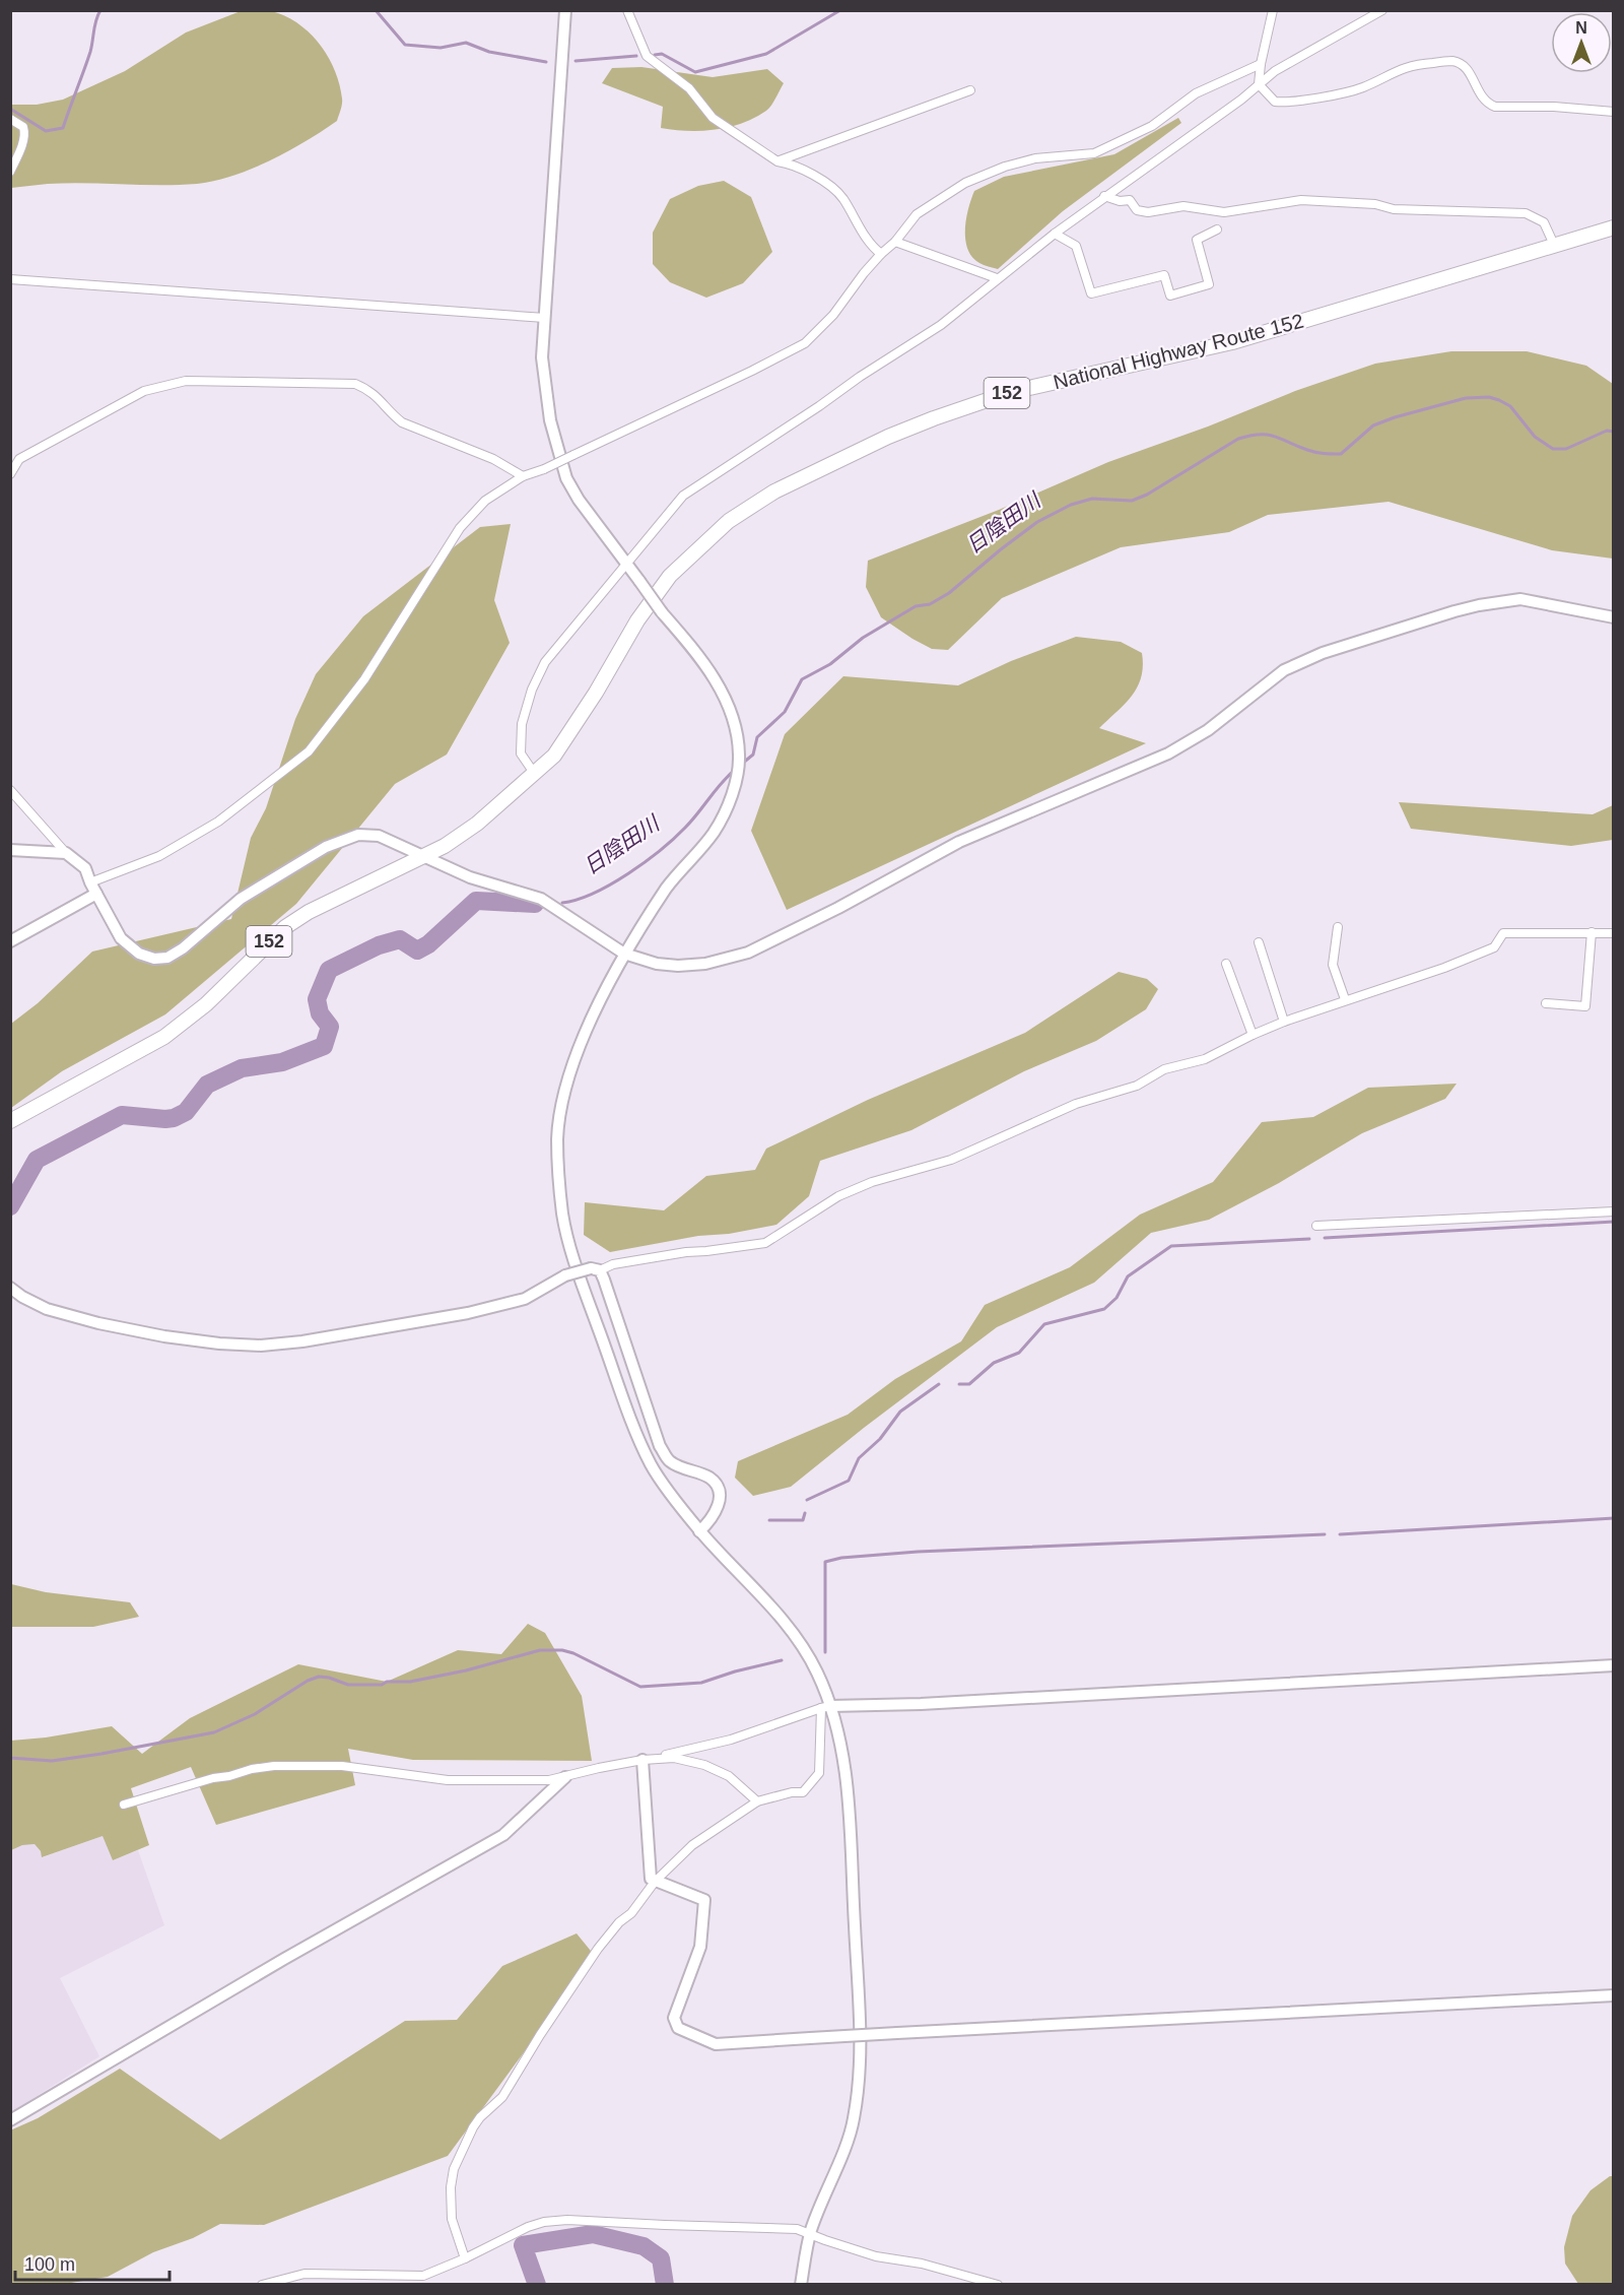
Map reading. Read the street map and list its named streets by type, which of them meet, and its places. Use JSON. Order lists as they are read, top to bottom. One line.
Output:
{"streets":{"highway":["National Highway Route 152","152"]},"water":["日陰田川"],"scale_bar":"100 m","north":"top"}
